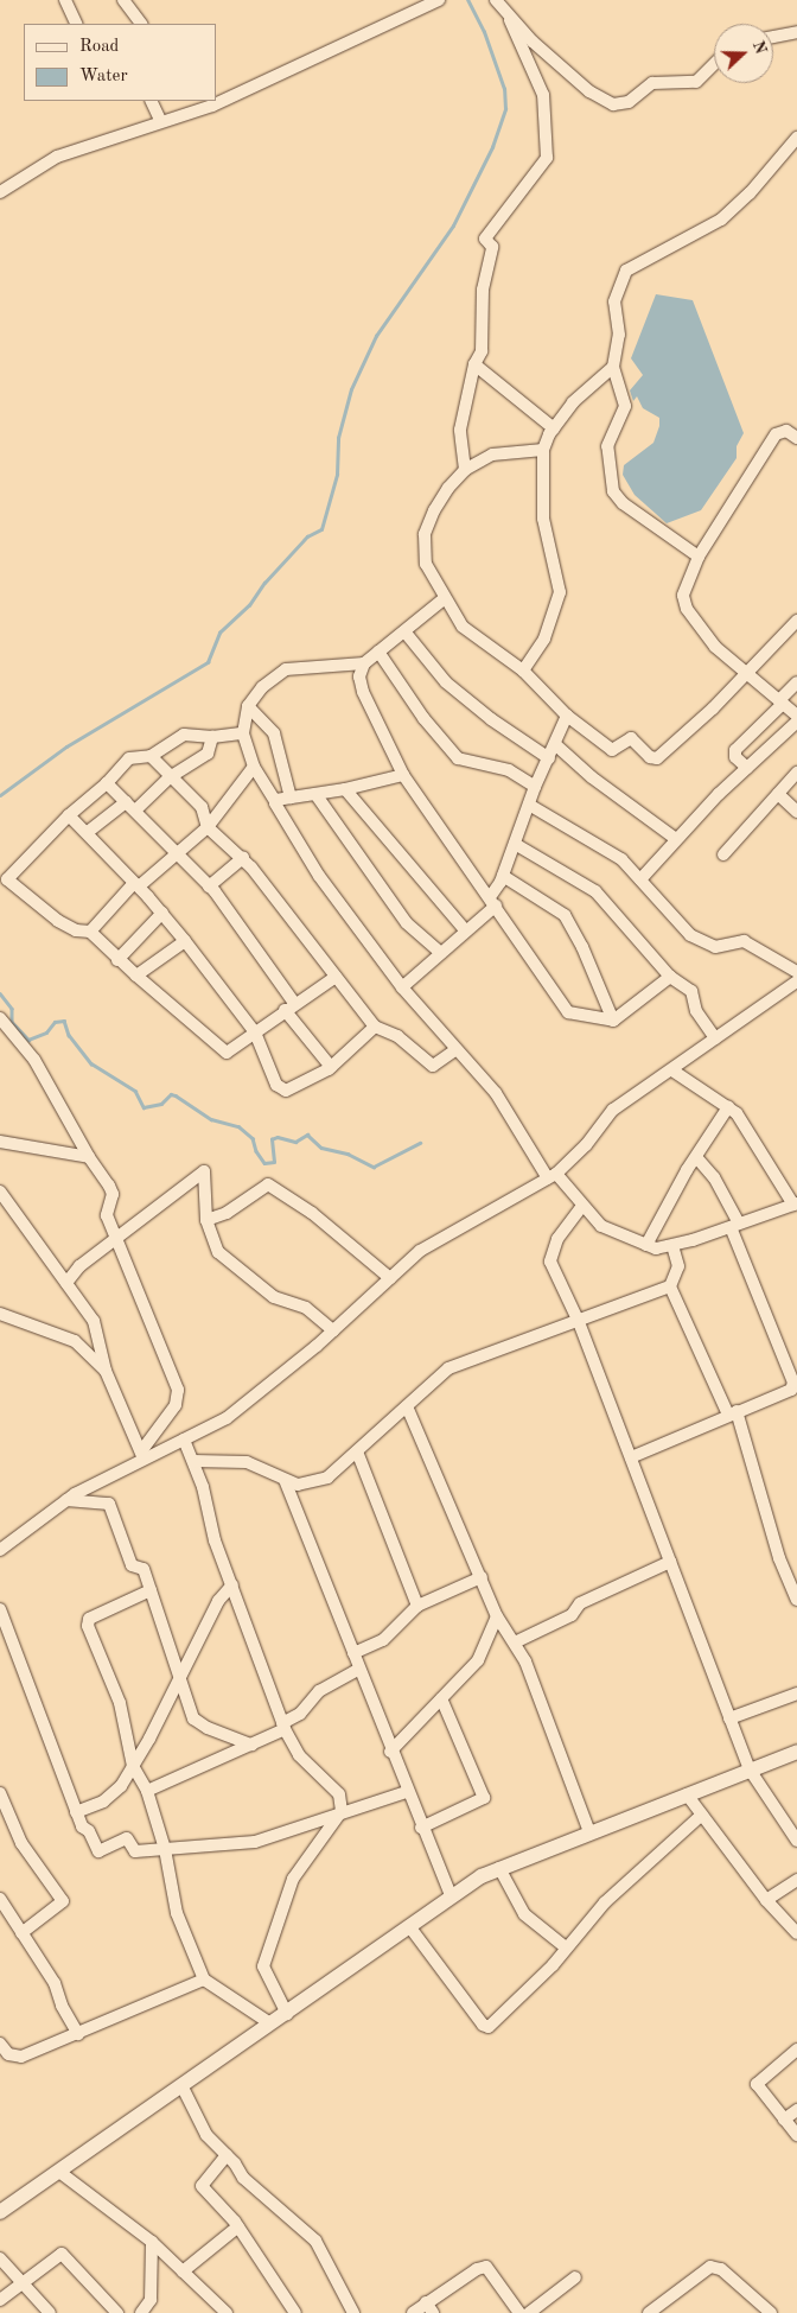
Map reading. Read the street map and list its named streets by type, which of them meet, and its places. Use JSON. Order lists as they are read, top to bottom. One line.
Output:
{"legend":["Road","Water"],"north":"right"}
